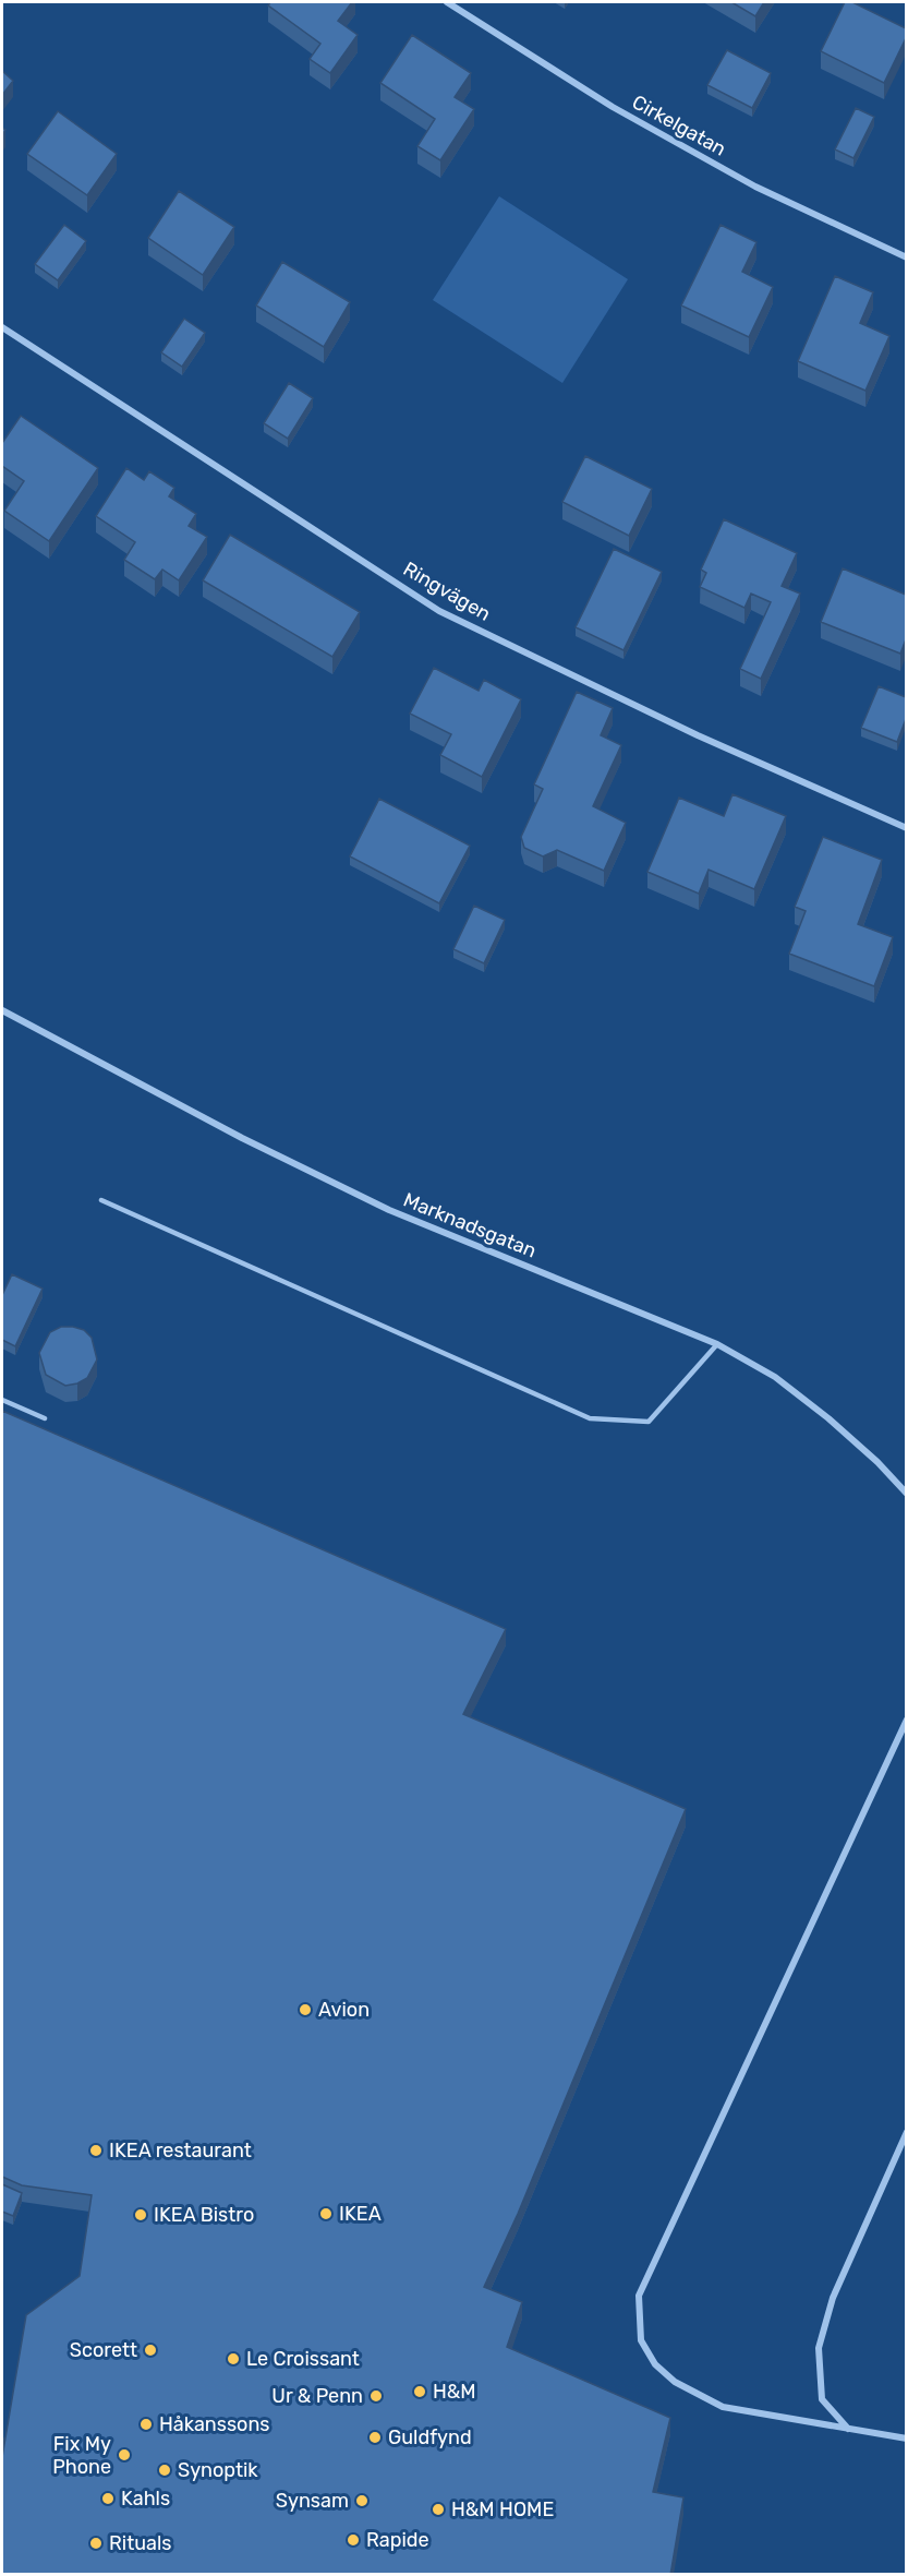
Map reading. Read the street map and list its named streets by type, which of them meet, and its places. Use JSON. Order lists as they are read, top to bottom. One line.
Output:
{"streets":{"street":["Cirkelgatan","Ringvägen","Marknadsgatan"]},"places":["Avion","IKEA restaurant","IKEA","IKEA Bistro","Scorett","Le Croissant","H&M","Ur & Penn","Håkanssons","Guldfynd","Fix My Phone","Synoptik","Kahls","Synsam","H&M HOME","Rapide","Rituals"]}
